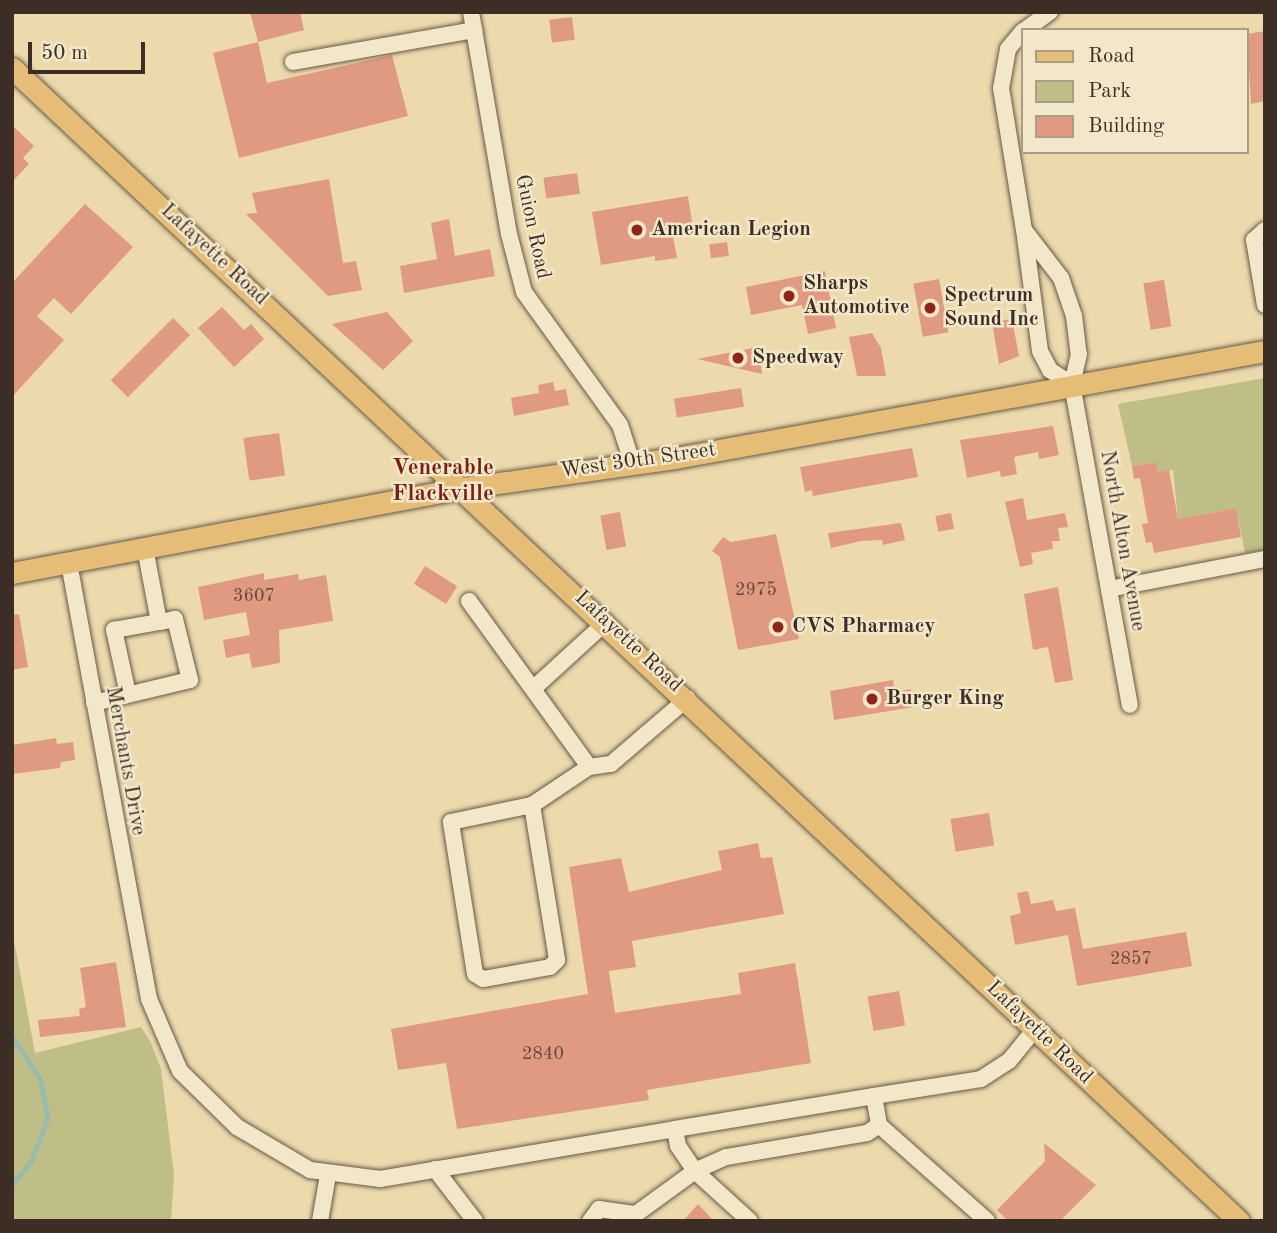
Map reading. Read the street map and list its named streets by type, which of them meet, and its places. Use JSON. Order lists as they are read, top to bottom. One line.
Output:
{"streets":{"main road":["Lafayette Road","West 30th Street"],"street":["Guion Road","North Alton Avenue","Merchants Drive"]},"crossings":[["Guion Road","West 30th Street"],["Lafayette Road","West 30th Street"],["Lafayette Road","Merchants Drive"],["West 30th Street","North Alton Avenue"],["West 30th Street","Merchants Drive"]],"districts":["Venerable Flackville"],"places":["American Legion","Sharps Automotive","Spectrum Sound Inc","Speedway","CVS Pharmacy","Burger King"],"house_numbers":["2975","3607","2857","2840"],"legend":["Road","Park","Building"],"scale_bar":"50 m"}
